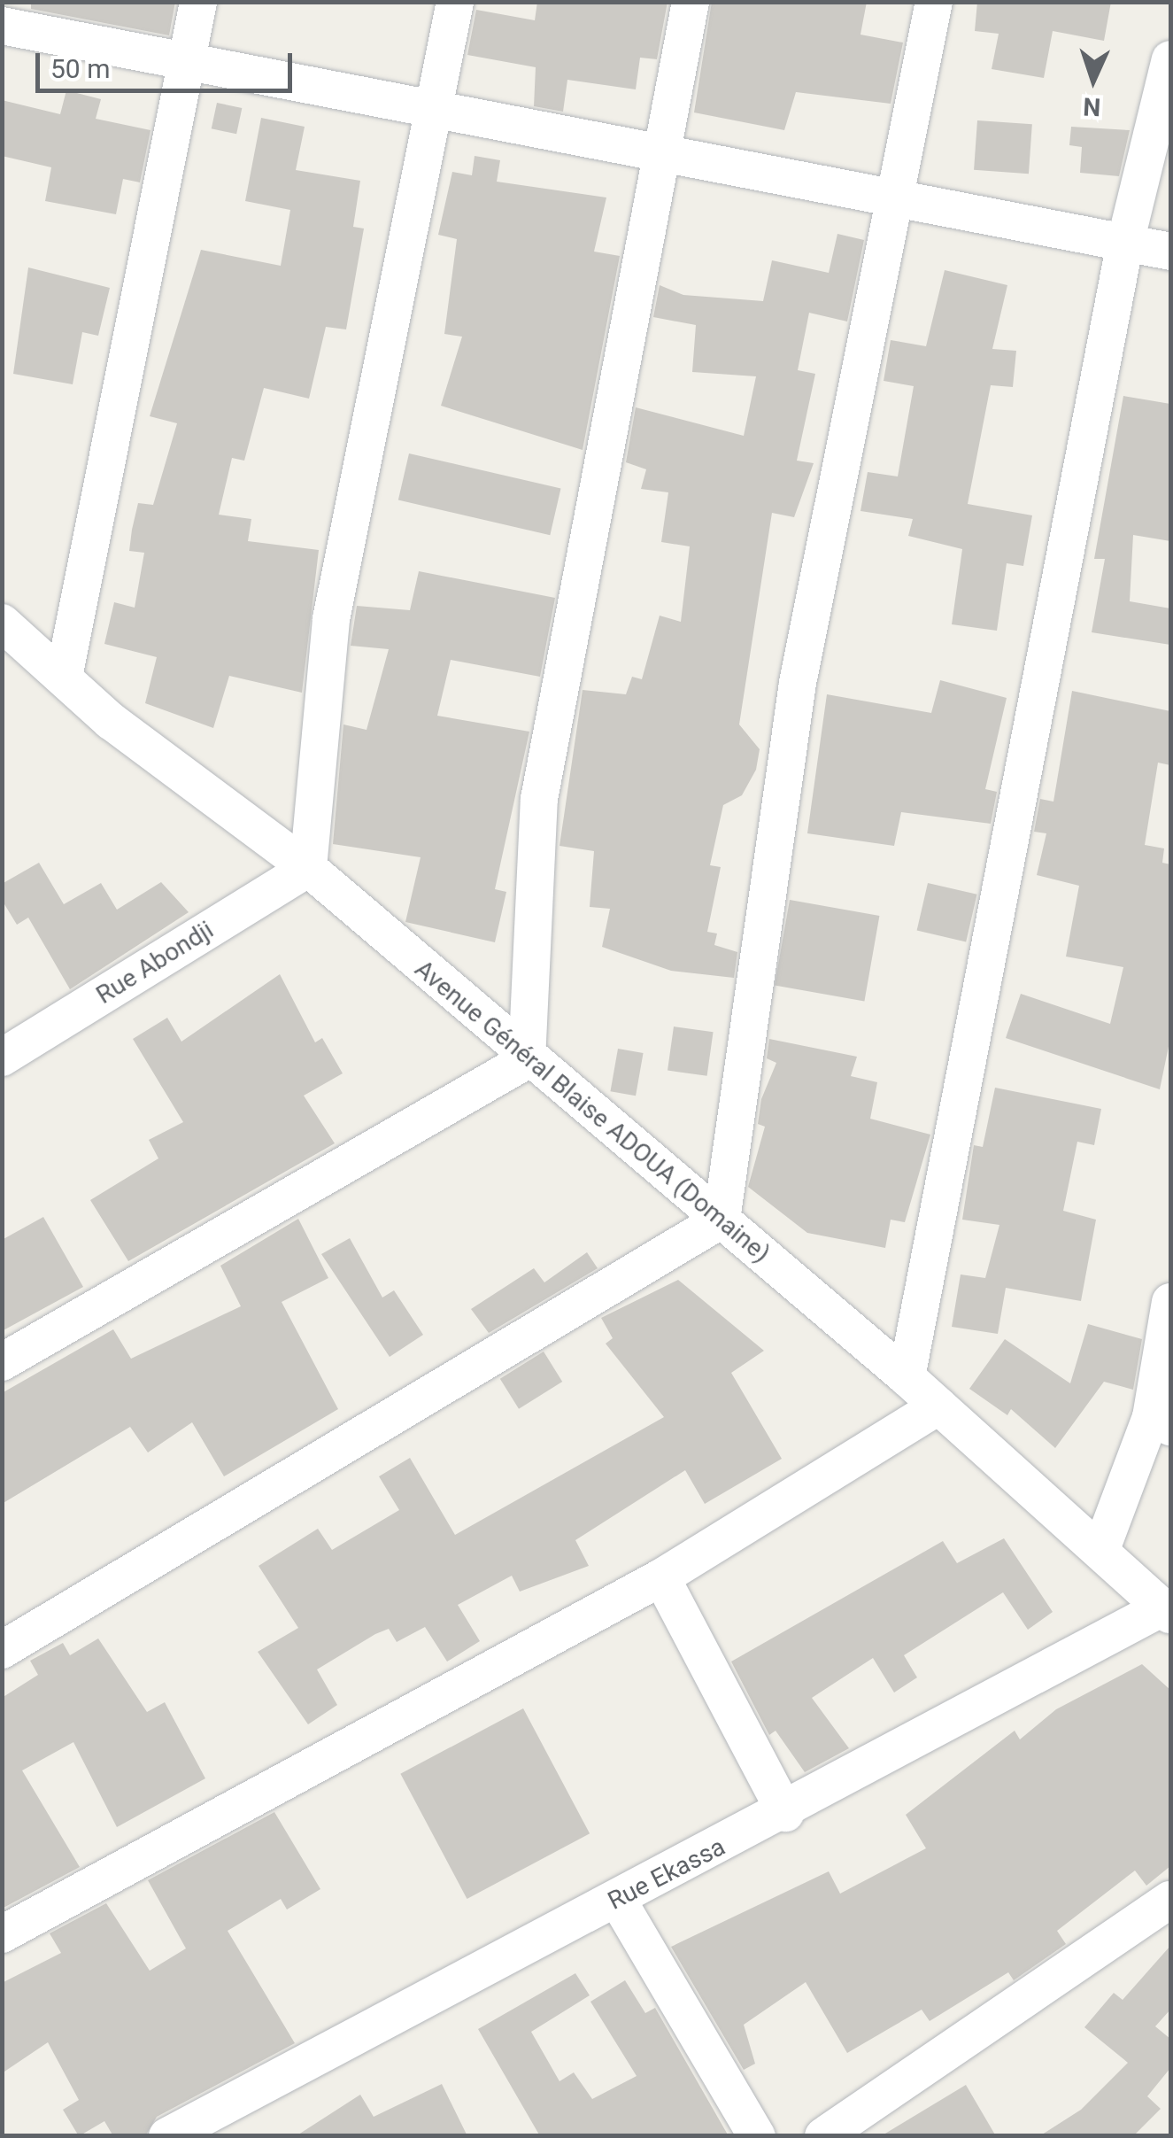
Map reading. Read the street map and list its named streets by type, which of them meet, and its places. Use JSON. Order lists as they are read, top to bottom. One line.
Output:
{"streets":{"street":["Rue Abondji","Avenue Général Blaise ADOUA (Domaine)","Rue Ekassa"]},"crossings":[["Rue Abondji","Avenue Général Blaise ADOUA (Domaine)"],["Avenue Général Blaise ADOUA (Domaine)","Rue Ekassa"]],"scale_bar":"50 m","north":"bottom"}
